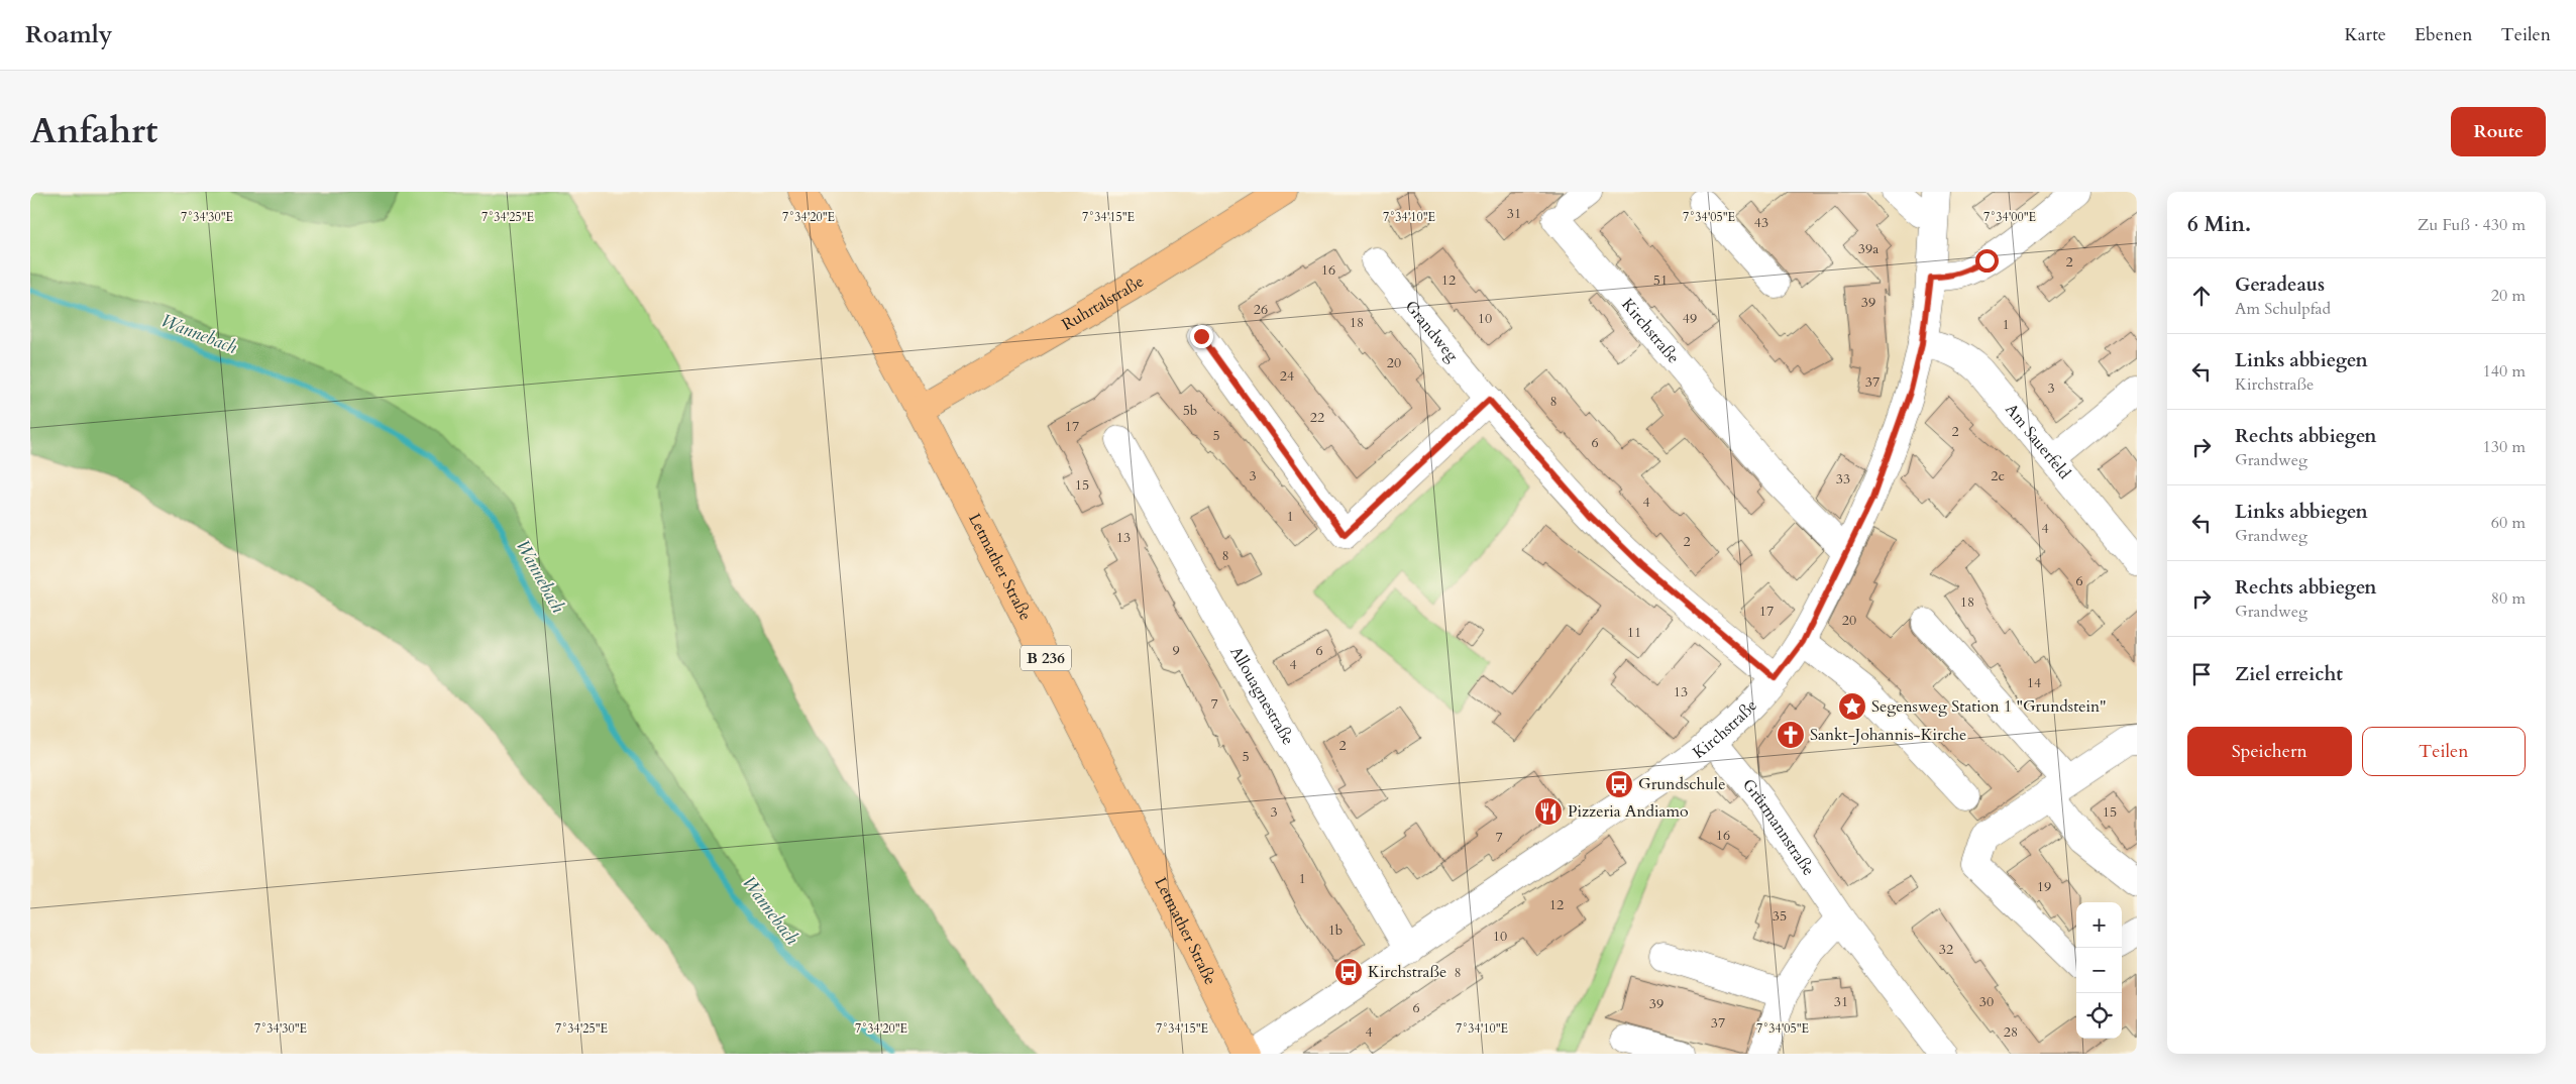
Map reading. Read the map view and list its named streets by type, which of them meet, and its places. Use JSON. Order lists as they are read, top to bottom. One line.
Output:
{"streets":{"main road":["Ruhrtalstraße","Letmather Straße","B 236"],"street":["Kirchstraße","Grandweg","Am Sauerfeld","Allouagnestraße","Grürmannstraße"]},"crossings":[["Ruhrtalstraße","Letmather Straße"],["Kirchstraße","Grandweg"],["Kirchstraße","Am Sauerfeld"],["Kirchstraße","Allouagnestraße"],["Kirchstraße","Grürmannstraße"]],"water":["Wannebach"],"places":{"place":["Segensweg Station 1 \"Grundstein\""],"church":["Sankt-Johannis-Kirche"],"bus stop":["Grundschule","Kirchstraße"],"restaurant":["Pizzeria Andiamo"]},"house_numbers":["31","43","39a","2","16","12","51","39","26","10","49","18","1","20","24","37","3","8","5b","22","17","2","5","6","3","2c","33","15","4","1","4","13","2","8","6","18","17","20","11","9","6","4","14","13","7","2","5","3","15","16","7","1","19","12","35","1b","10","32","8","31","30","39","6","37","4","28"],"page":{"header":"Roamly","nav":["Karte","Ebenen","Teilen"],"title":"Anfahrt","buttons":["Route",["Speichern","Teilen"]],"heading":["6 Min.","Zu Fuß · 430 m"],"list":[["Geradeaus","Am Schulpfad","20 m"],["Links abbiegen","Kirchstraße","140 m"],["Rechts abbiegen","Grandweg","130 m"],["Links abbiegen","Grandweg","60 m"],["Rechts abbiegen","Grandweg","80 m"],"Ziel erreicht"],"map_buttons":["+","−"]},"coordinates":["7°34'30\"E","7°34'25\"E","7°34'20\"E","7°34'15\"E","7°34'10\"E","7°34'05\"E","7°34'00\"E"]}
